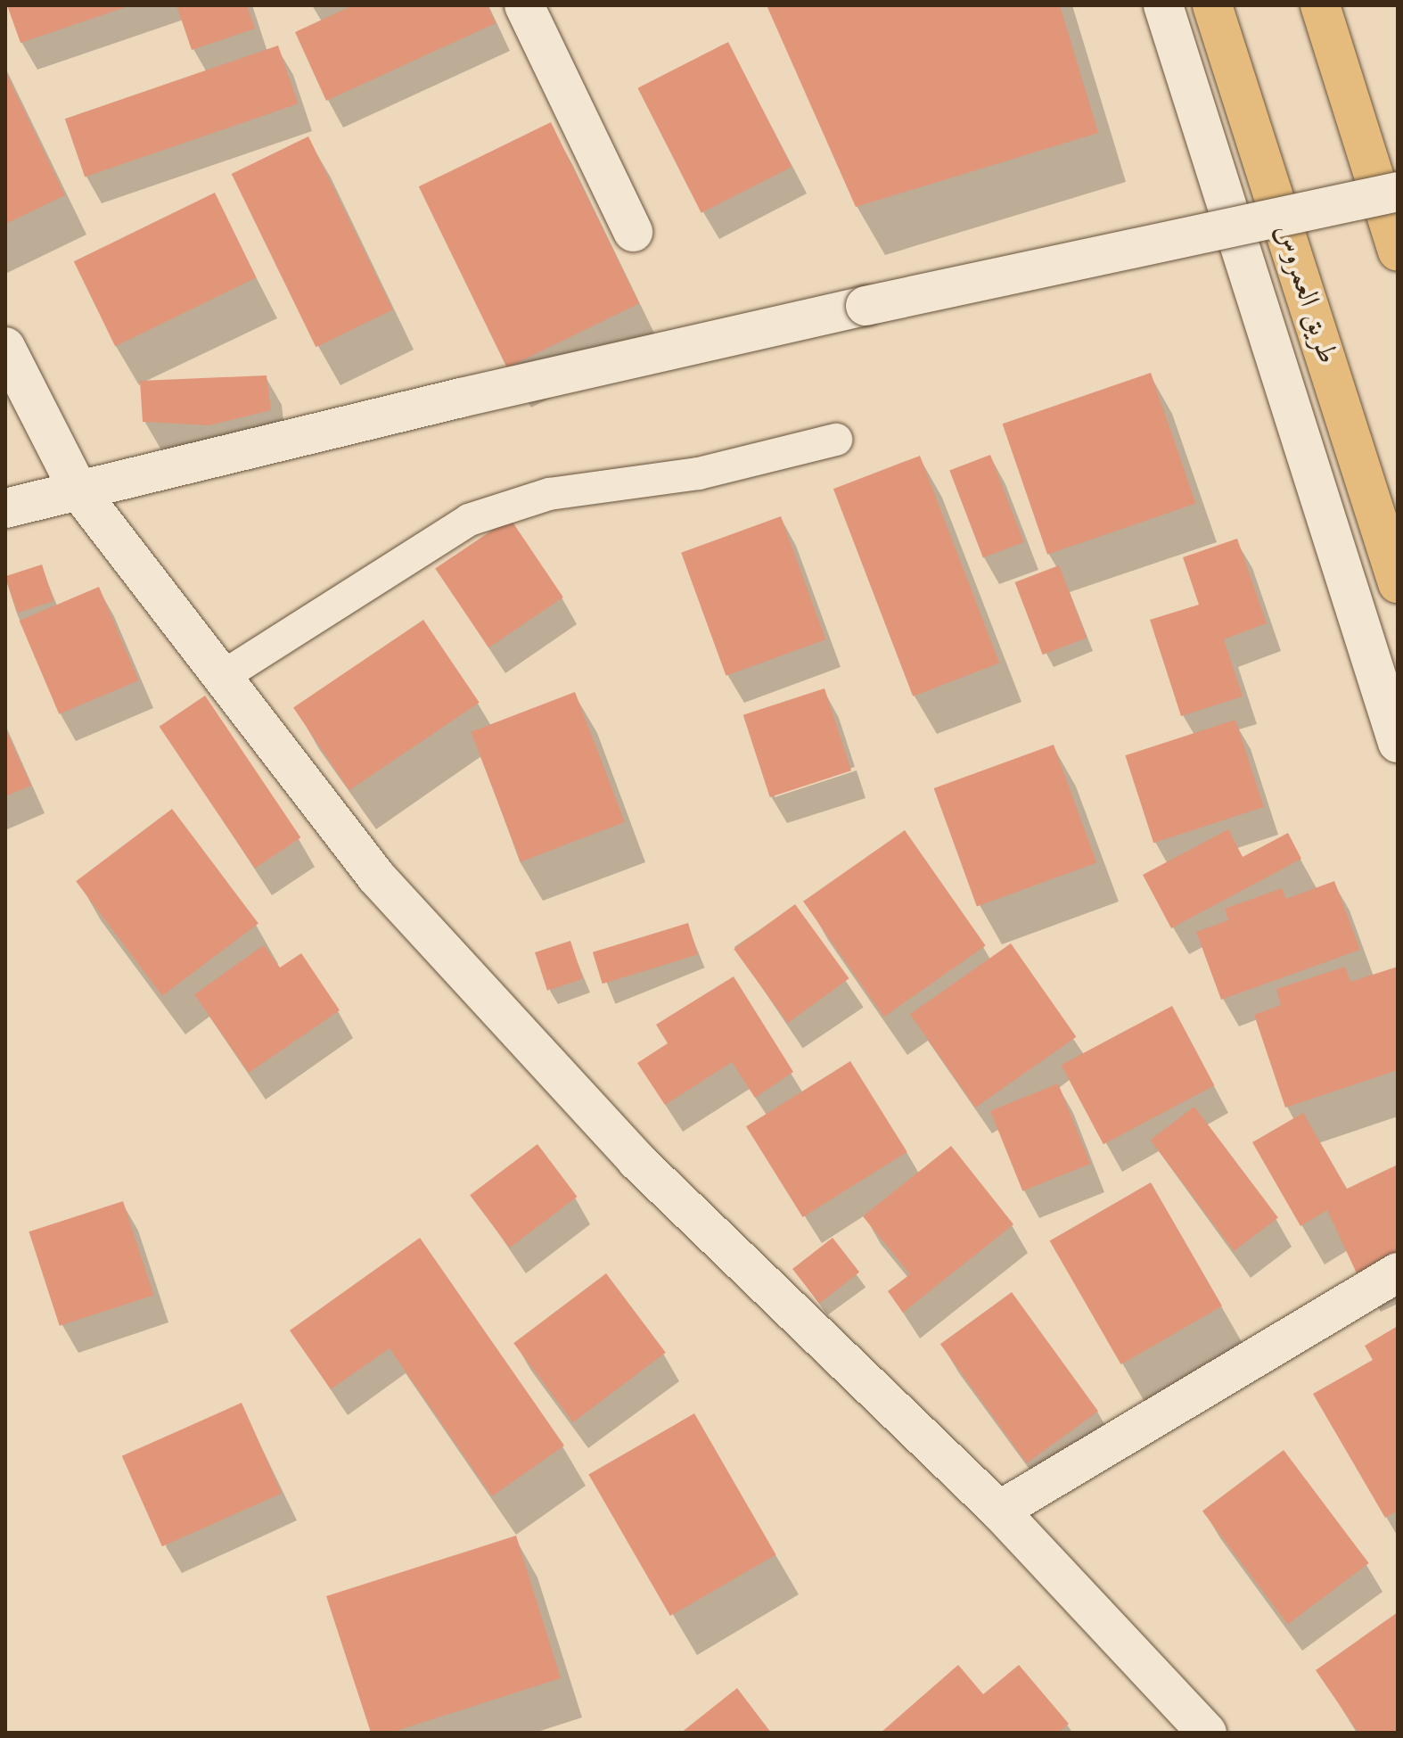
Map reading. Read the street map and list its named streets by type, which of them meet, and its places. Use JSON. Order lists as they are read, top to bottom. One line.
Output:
{"streets":{"main road":["طريق العمروس"]}}
